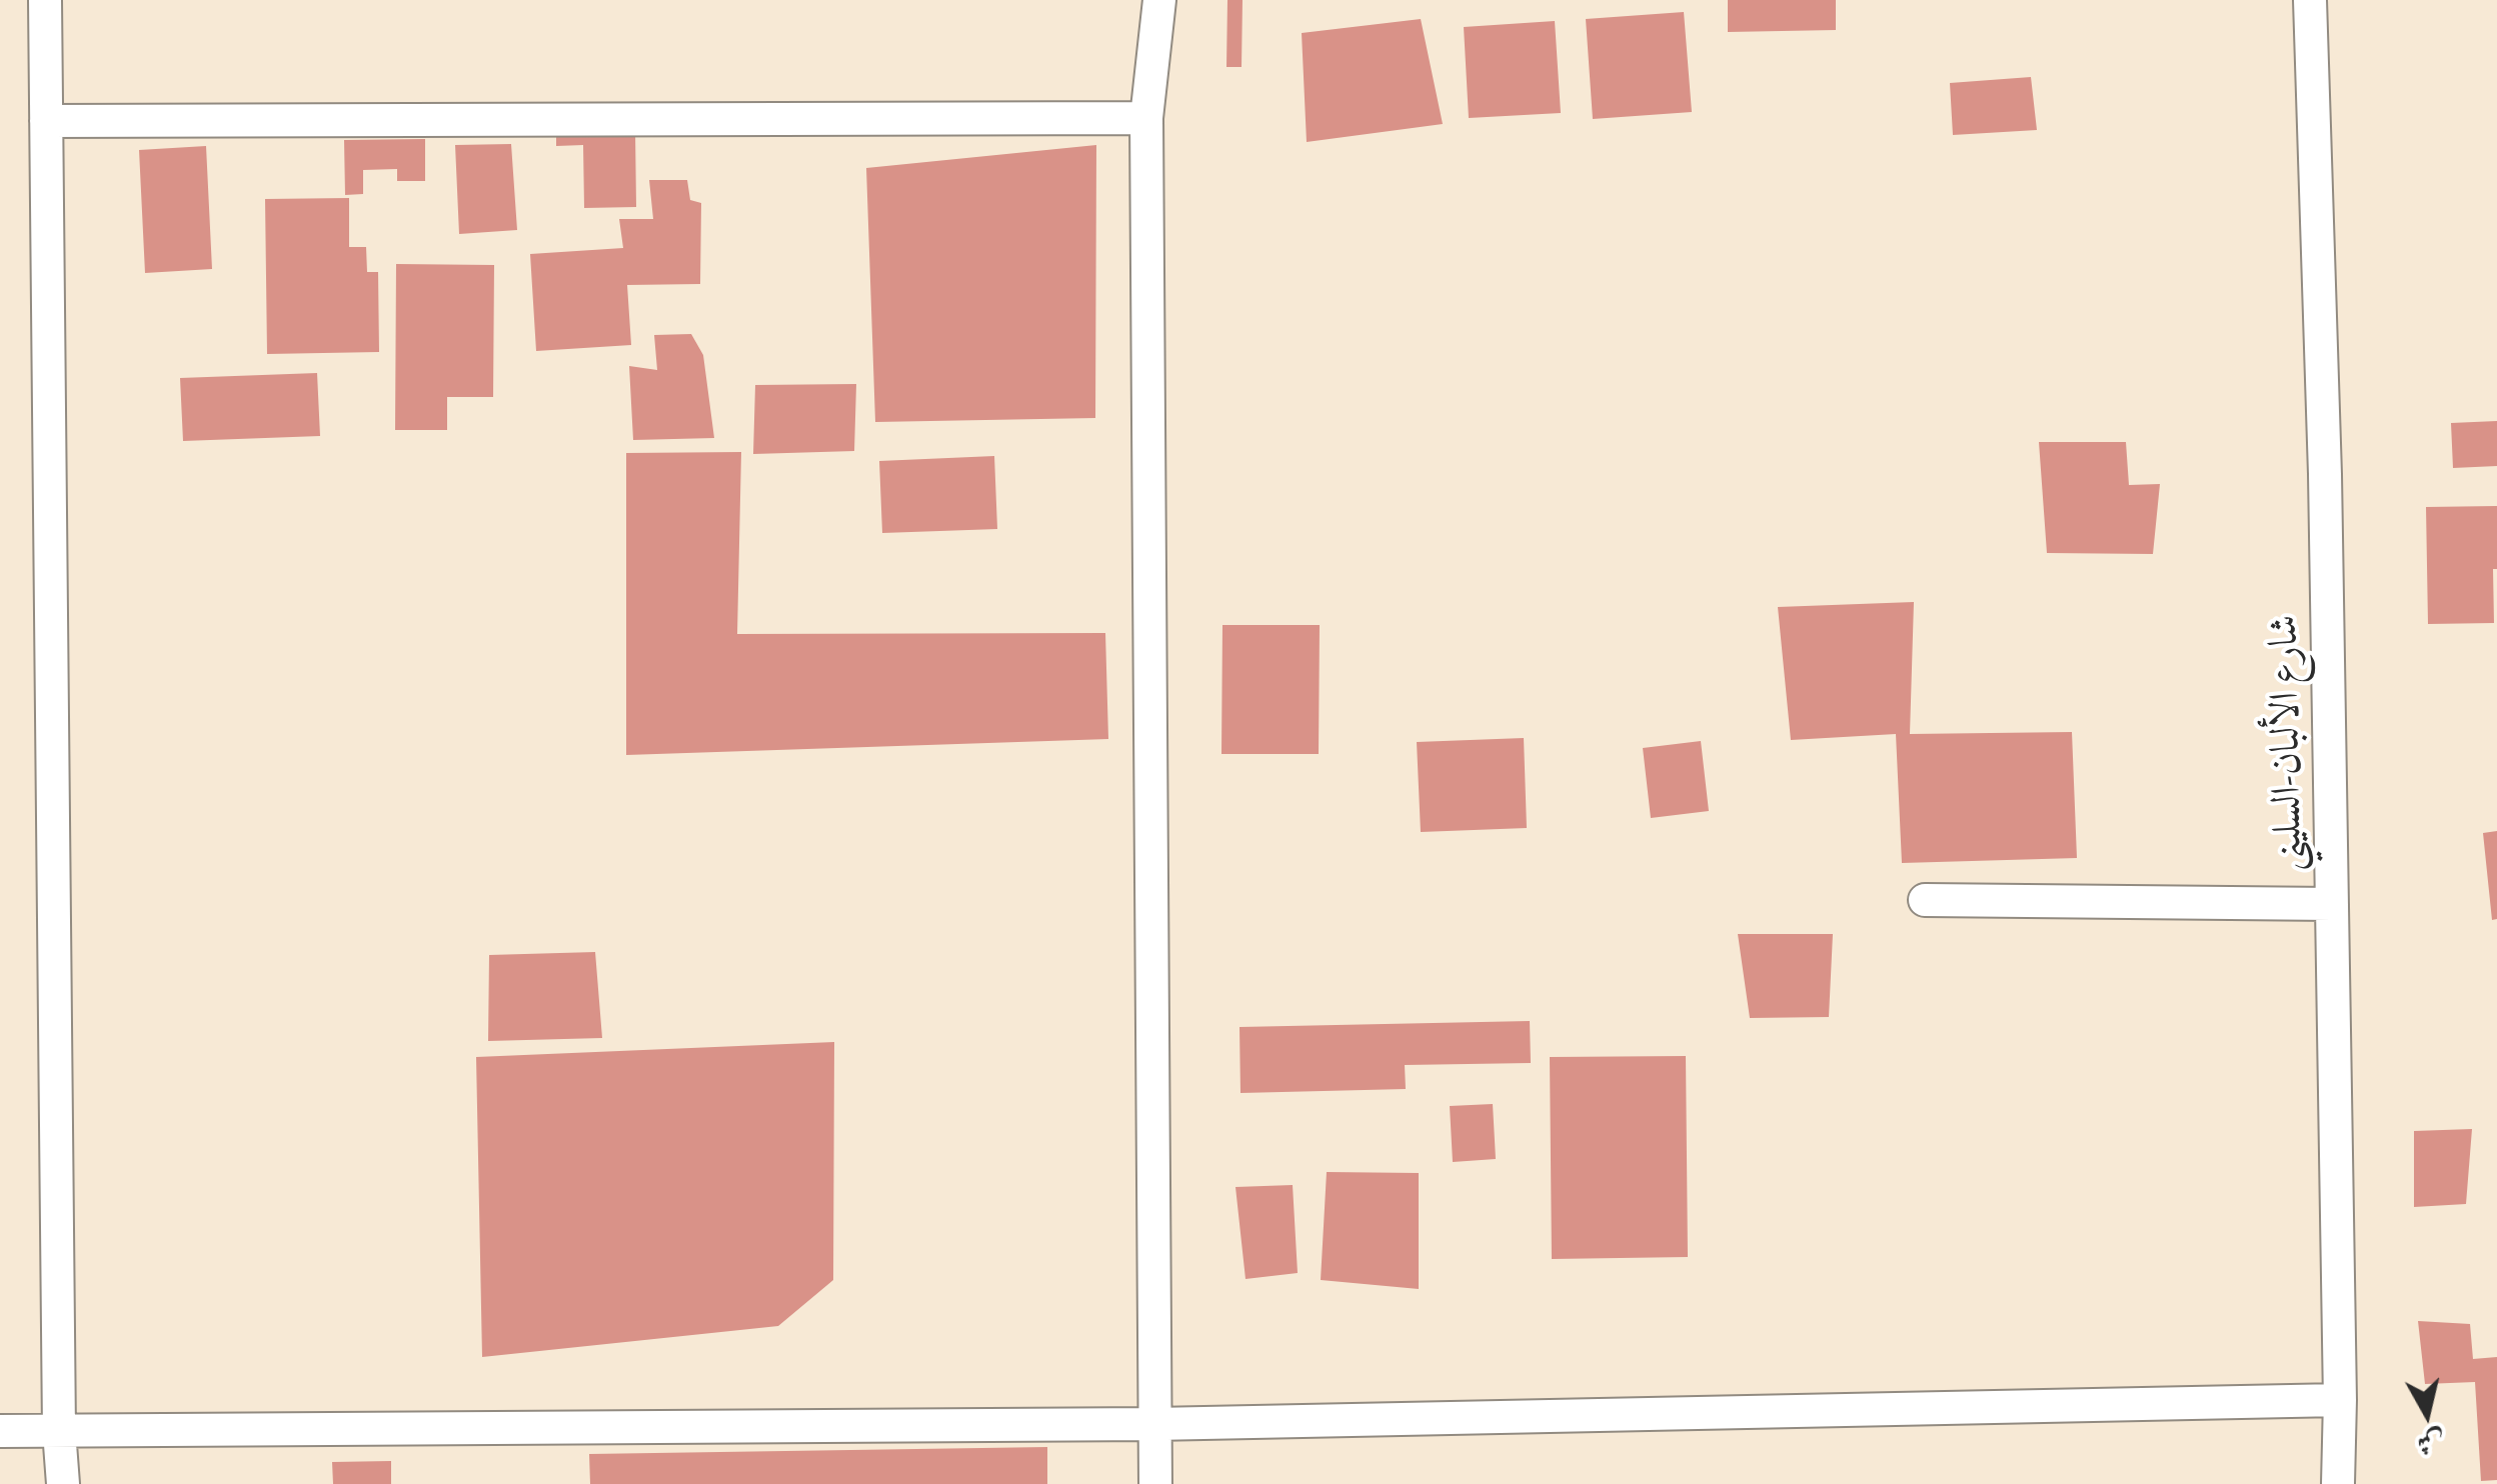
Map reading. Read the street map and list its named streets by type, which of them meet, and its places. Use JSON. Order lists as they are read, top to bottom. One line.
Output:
{"streets":{"street":["شارع الألبان-السليني"]},"north":"bottom"}
